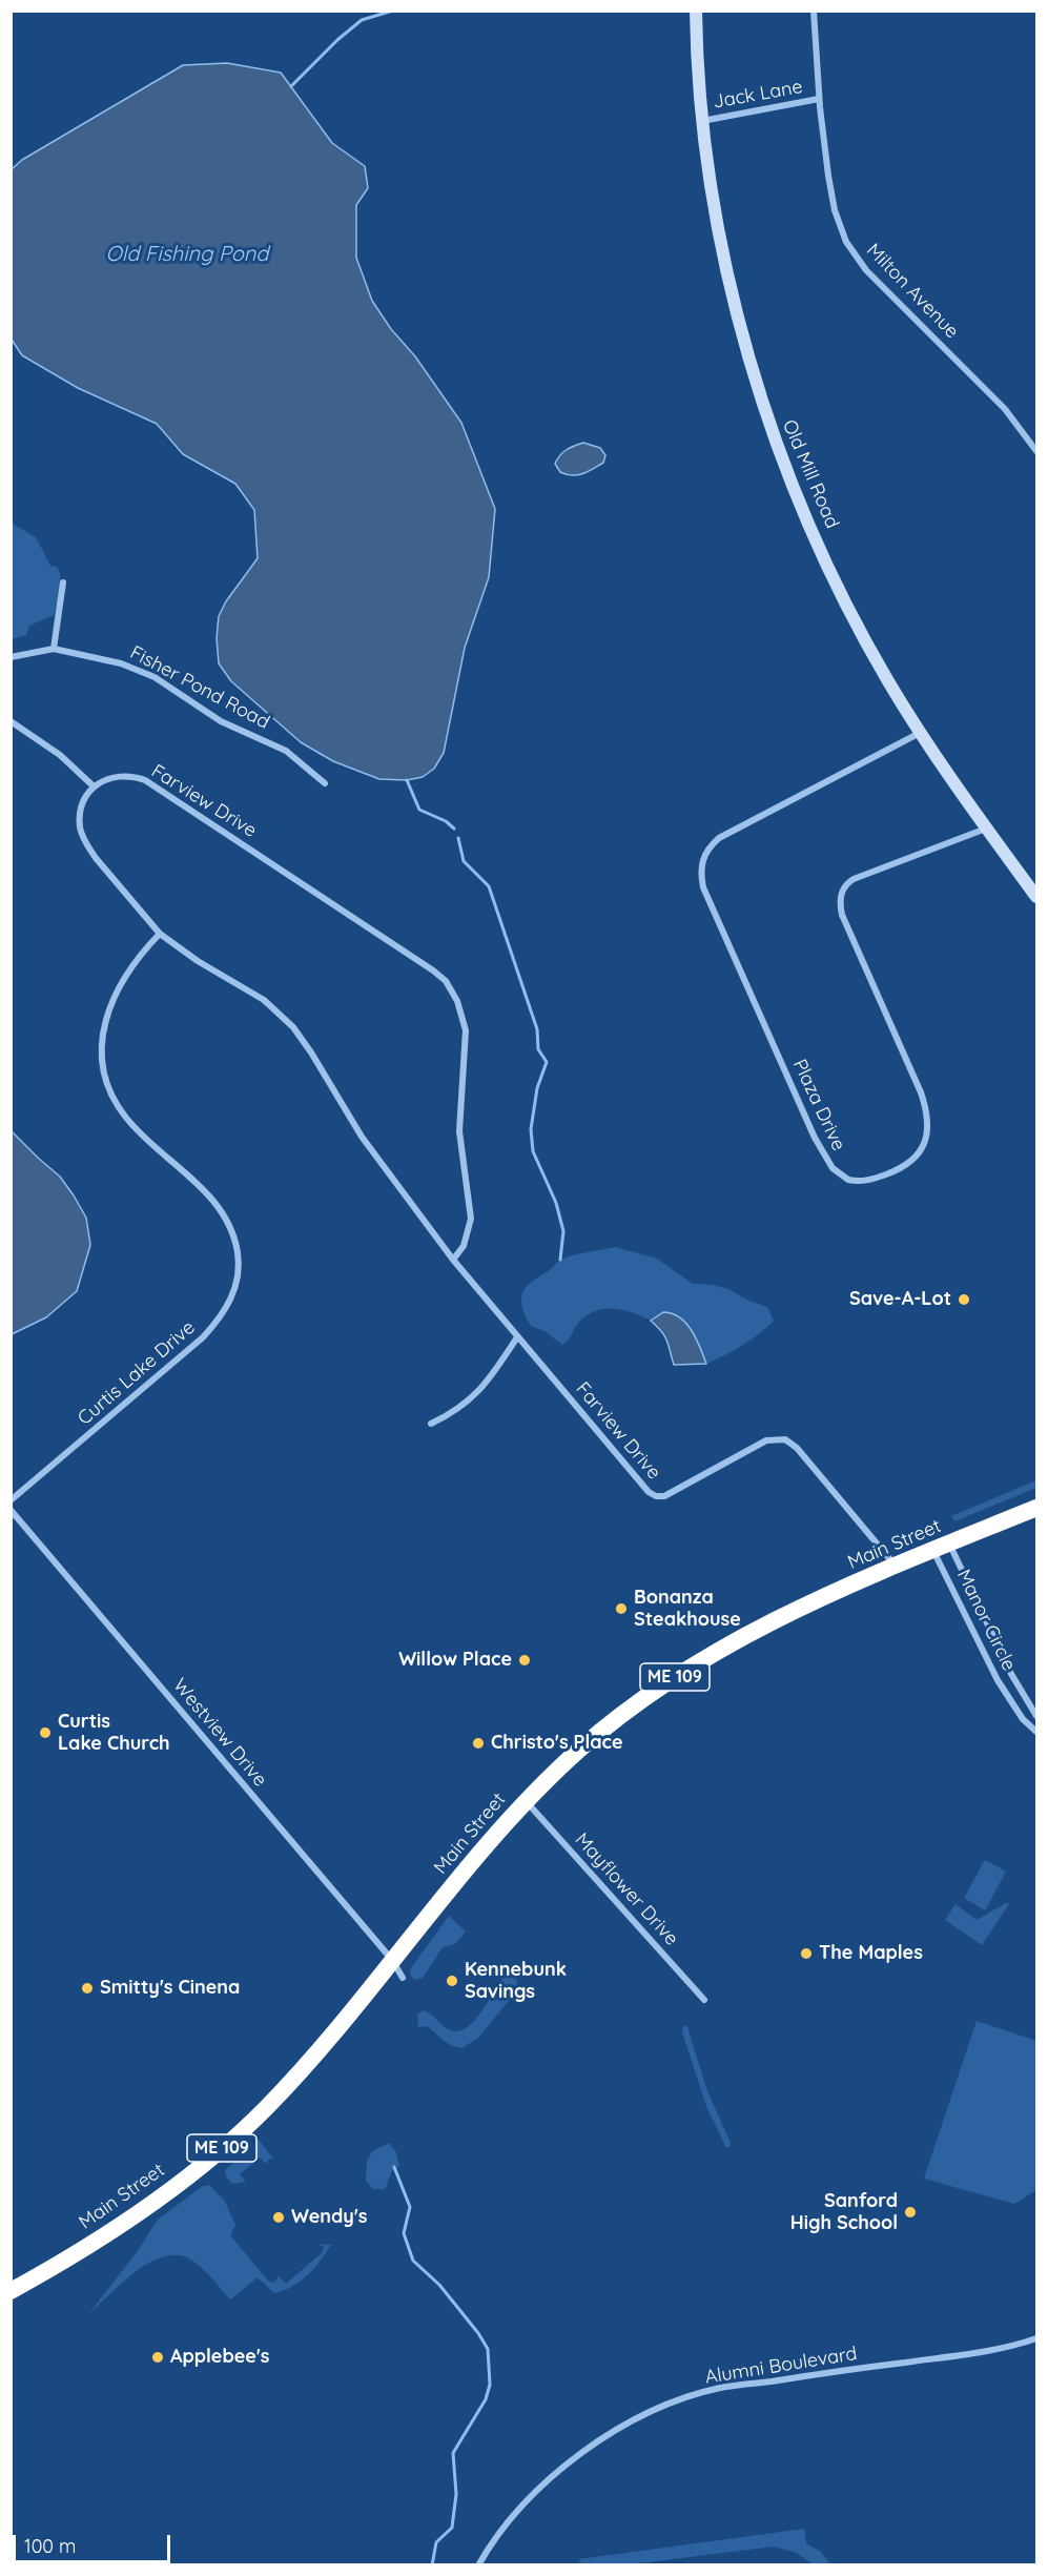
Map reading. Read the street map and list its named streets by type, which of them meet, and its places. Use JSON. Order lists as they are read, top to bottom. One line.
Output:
{"streets":{"highway":["Main Street","ME 109"],"street":["Jack Lane","Milton Avenue","Old Mill Road","Fisher Pond Road","Farview Drive","Plaza Drive","Curtis Lake Drive","Manor Circle","Westview Drive","Mayflower Drive","Alumni Boulevard"]},"crossings":[["Jack Lane","Milton Avenue"],["Jack Lane","Old Mill Road"],["Old Mill Road","Plaza Drive"],["Farview Drive","Curtis Lake Drive"],["Farview Drive","Main Street"],["Main Street","Manor Circle"],["Main Street","Westview Drive"],["Main Street","Mayflower Drive"]],"water":["Old Fishing Pond"],"places":["Save-A-Lot","Bonanza Steakhouse","Willow Place","Curtis Lake Church","Christo's Place","The Maples","Kennebunk Savings","Smitty's Cinena","Sanford High School","Wendy's","Applebee's"],"scale_bar":"100 m"}
